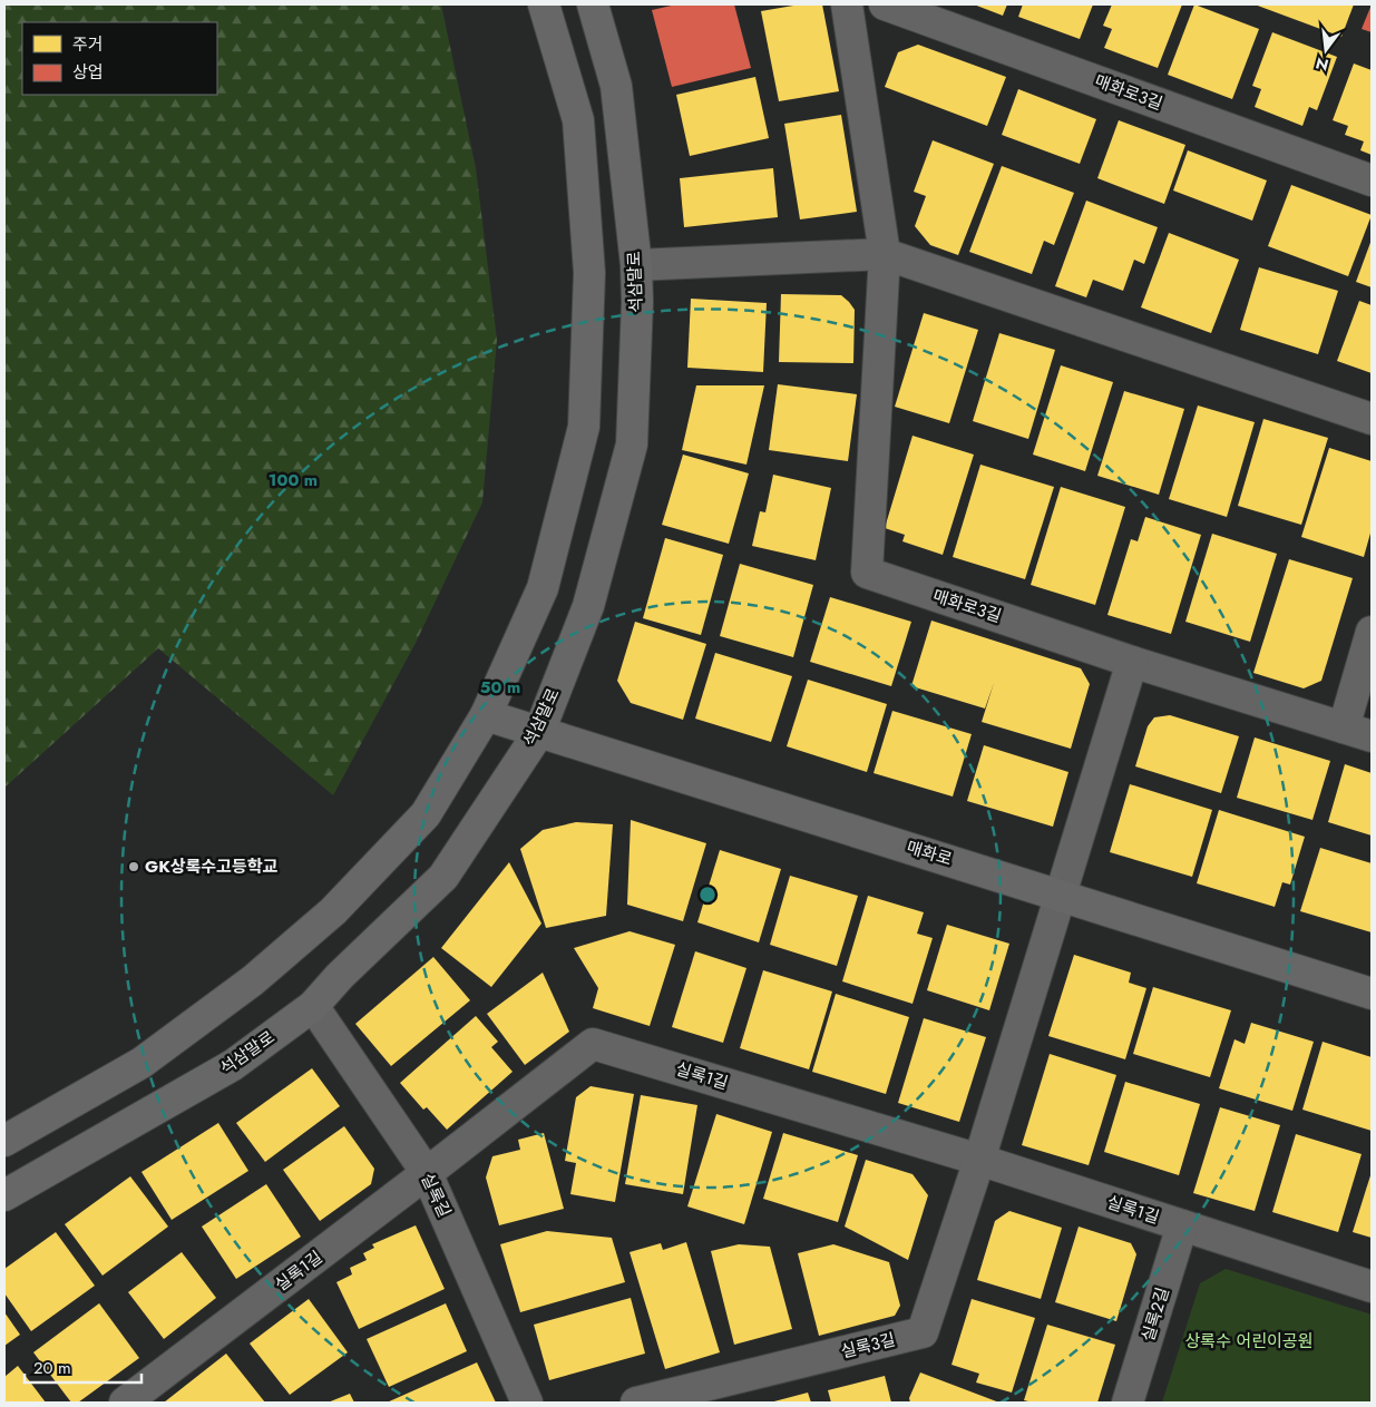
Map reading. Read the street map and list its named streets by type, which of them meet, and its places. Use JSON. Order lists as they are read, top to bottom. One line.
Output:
{"streets":{"street":["매화로3길","석삼말로","매화로","실록1길","실록길","실록2길","실록3길"]},"crossings":[["석삼말로","매화로"],["석삼말로","실록길"],["실록1길","실록길"],["실록1길","실록2길"],["실록1길","실록3길"]],"parks":["상록수 어린이공원"],"places":["GK상록수고등학교"],"legend":["주거","상업"],"scale_bar":"20 m","north":"bottom","rings":["100 m","50 m"]}
